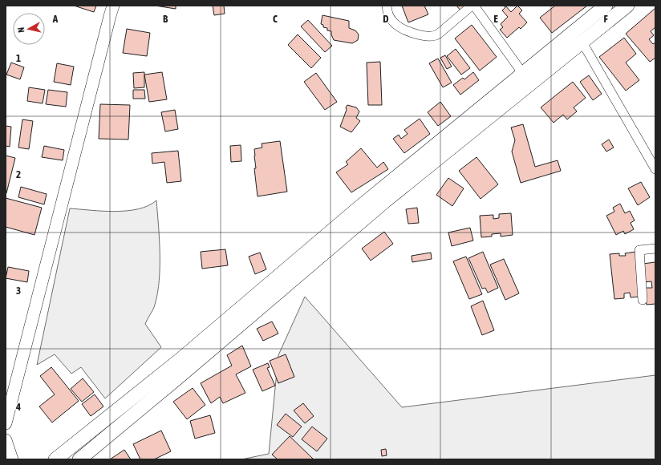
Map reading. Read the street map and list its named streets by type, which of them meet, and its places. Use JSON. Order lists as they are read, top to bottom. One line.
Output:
{"north":"left","grid":{"columns":["A","B","C","D","E","F"],"rows":["1","2","3","4"]}}
